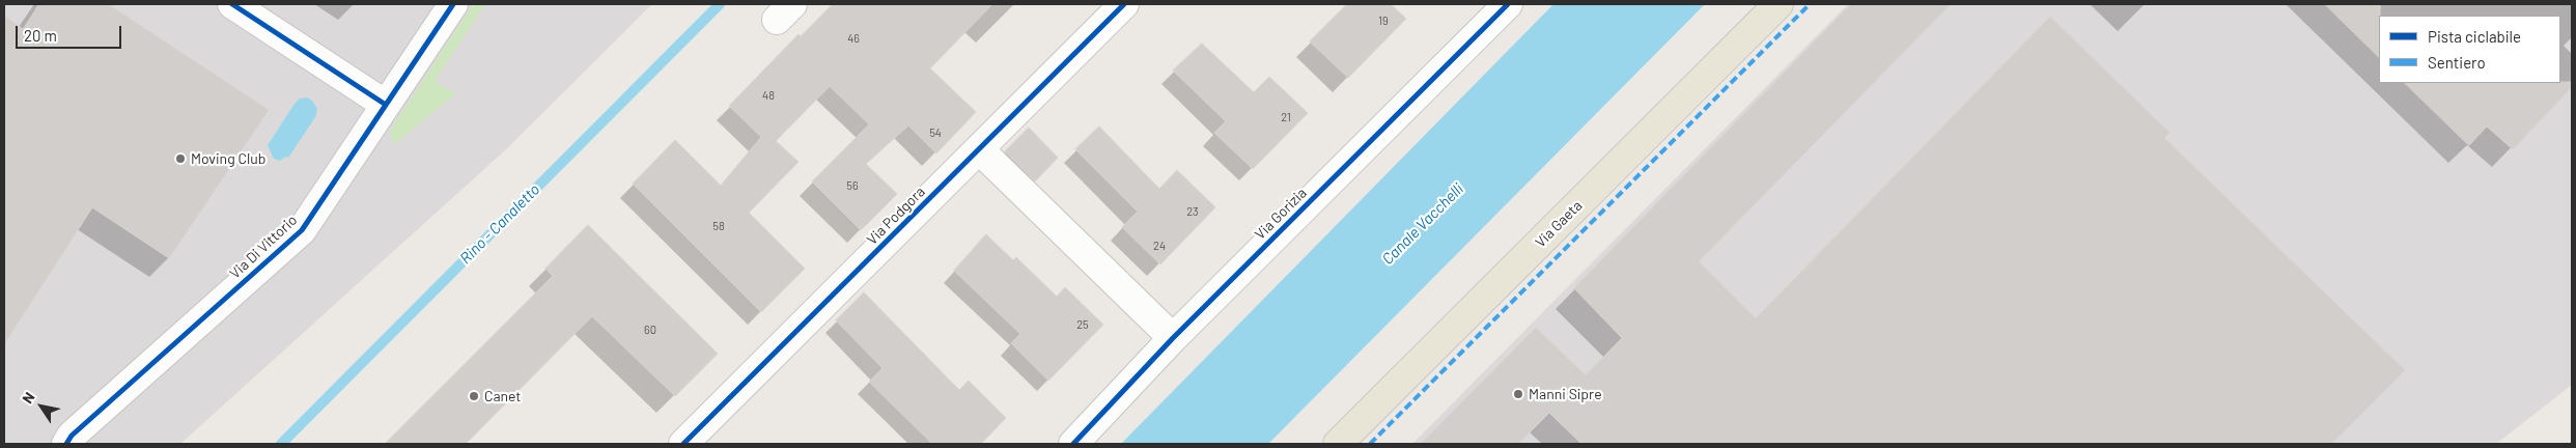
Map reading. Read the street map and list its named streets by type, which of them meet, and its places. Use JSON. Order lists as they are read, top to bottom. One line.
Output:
{"streets":{"main road":["Via Gaeta"],"street":["Via Gorizia","Via Podgora","Via Di Vittorio"]},"water":["Rino - Canaletto","Canale Vacchelli"],"places":["Moving Club","Manni Sipre","Canet"],"house_numbers":["19","46","48","21","54","56","23","58","24","25","60"],"legend":["Pista ciclabile","Sentiero"],"scale_bar":"20 m","north":"top left"}
